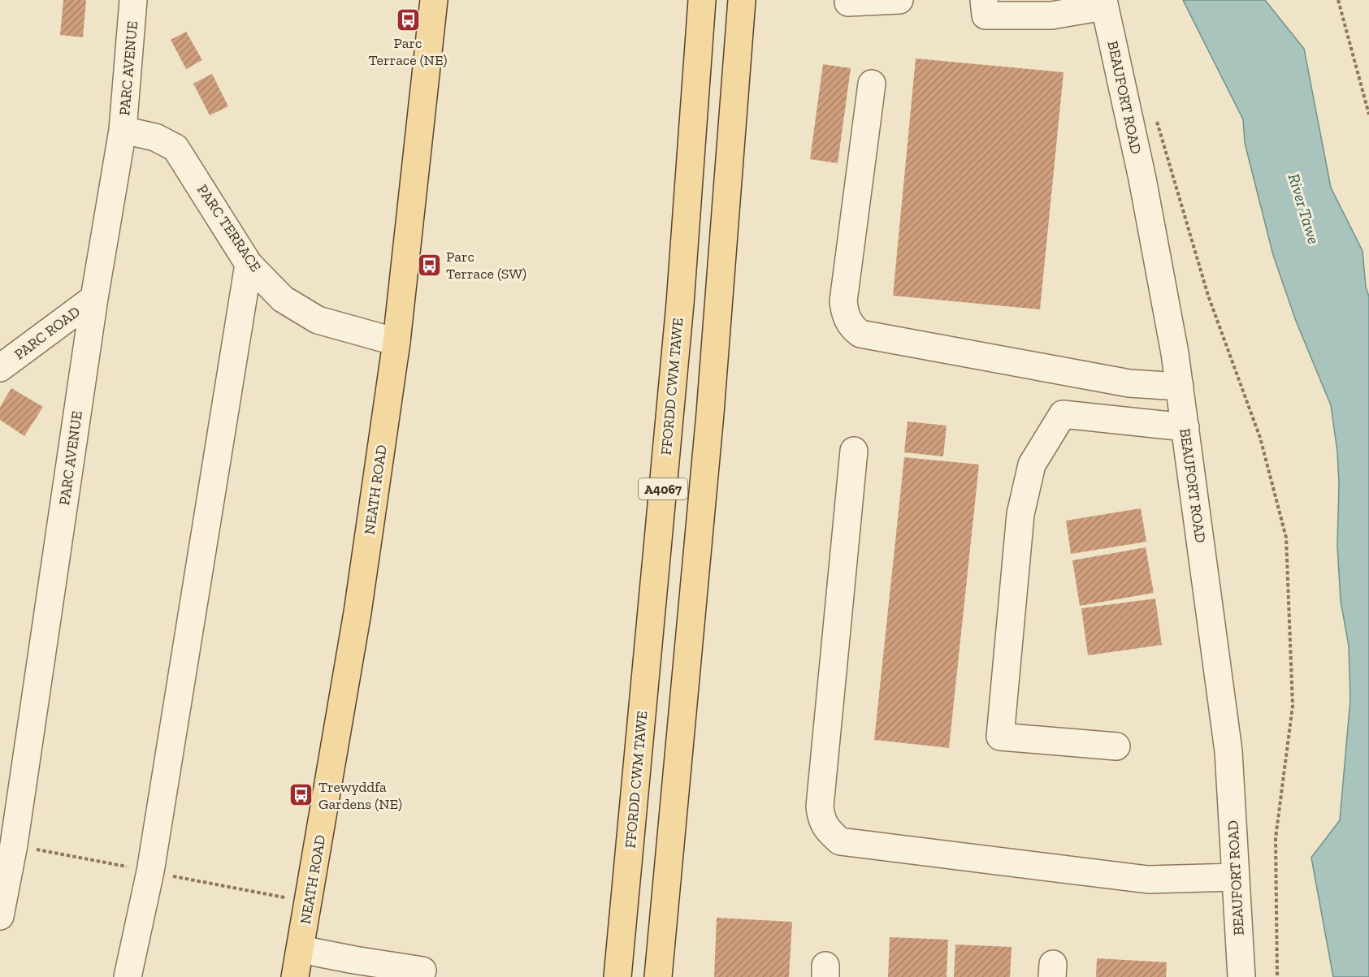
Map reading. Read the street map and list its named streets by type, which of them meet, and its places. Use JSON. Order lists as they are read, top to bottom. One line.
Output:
{"streets":{"main road":["FFORDD CWM TAWE","A4067","NEATH ROAD"],"street":["PARC AVENUE","BEAUFORT ROAD","PARC TERRACE","PARC ROAD"]},"crossings":[["PARC AVENUE","PARC TERRACE"],["PARC AVENUE","PARC ROAD"],["PARC TERRACE","NEATH ROAD"]],"water":["River Tawe"],"places":{"bus stop":["Parc Terrace (NE)","Parc Terrace (SW)","Trewyddfa Gardens (NE)"]}}
